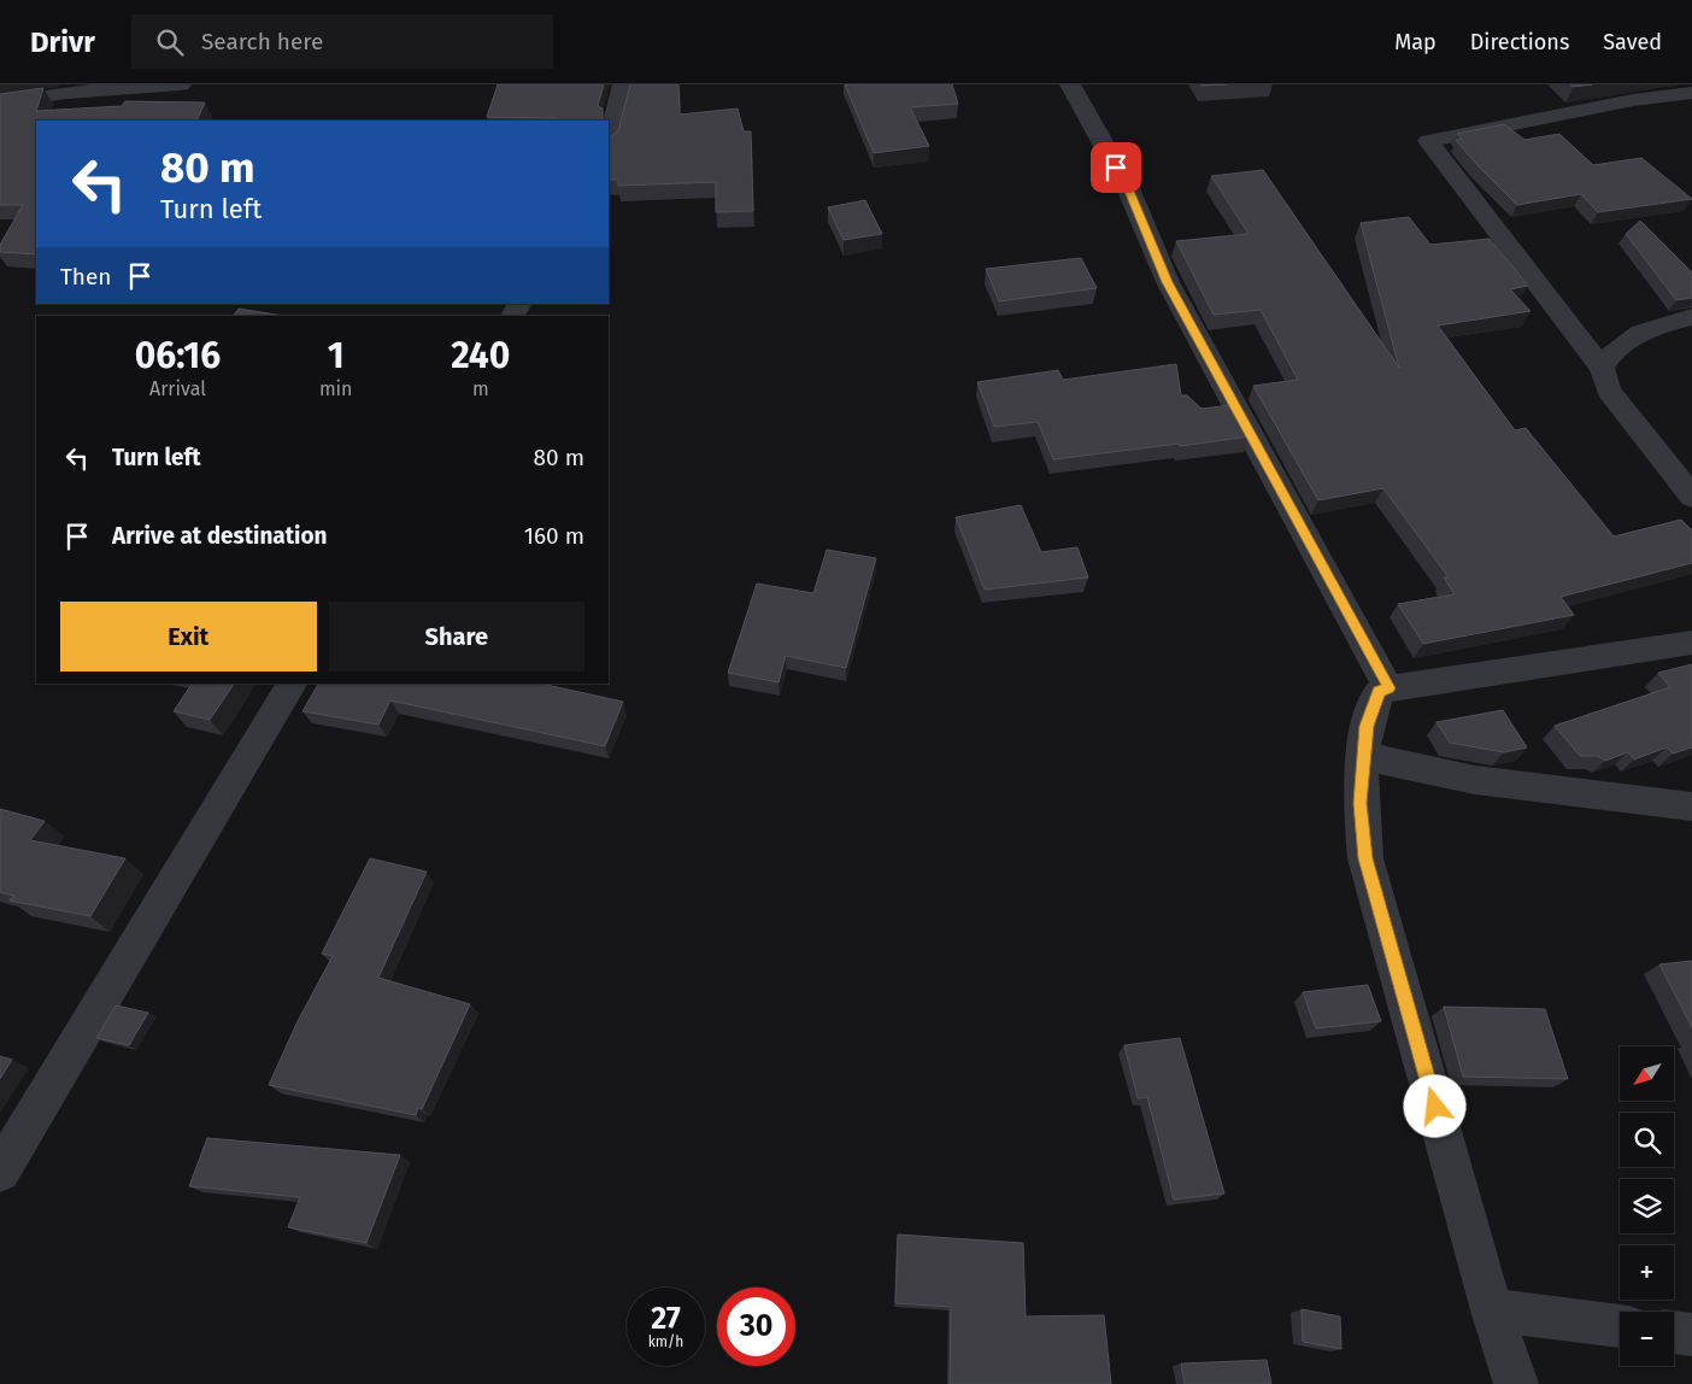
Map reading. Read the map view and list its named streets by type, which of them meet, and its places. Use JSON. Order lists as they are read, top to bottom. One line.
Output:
{"north":"bottom left","page":{"header":"Drivr","search":"Search here","nav":["Map","Directions","Saved"],"turn":["80 m","Turn left"],"then":"Then","eta":["06:16","Arrival","1","min","240","m"],"list":[{"name":"Turn left","value":"80 m"},{"name":"Arrive at destination","value":"160 m"}],"buttons":["Exit","Share"],"map_buttons":["+","−"],"speed":"27 km/h","limit":"30"}}
